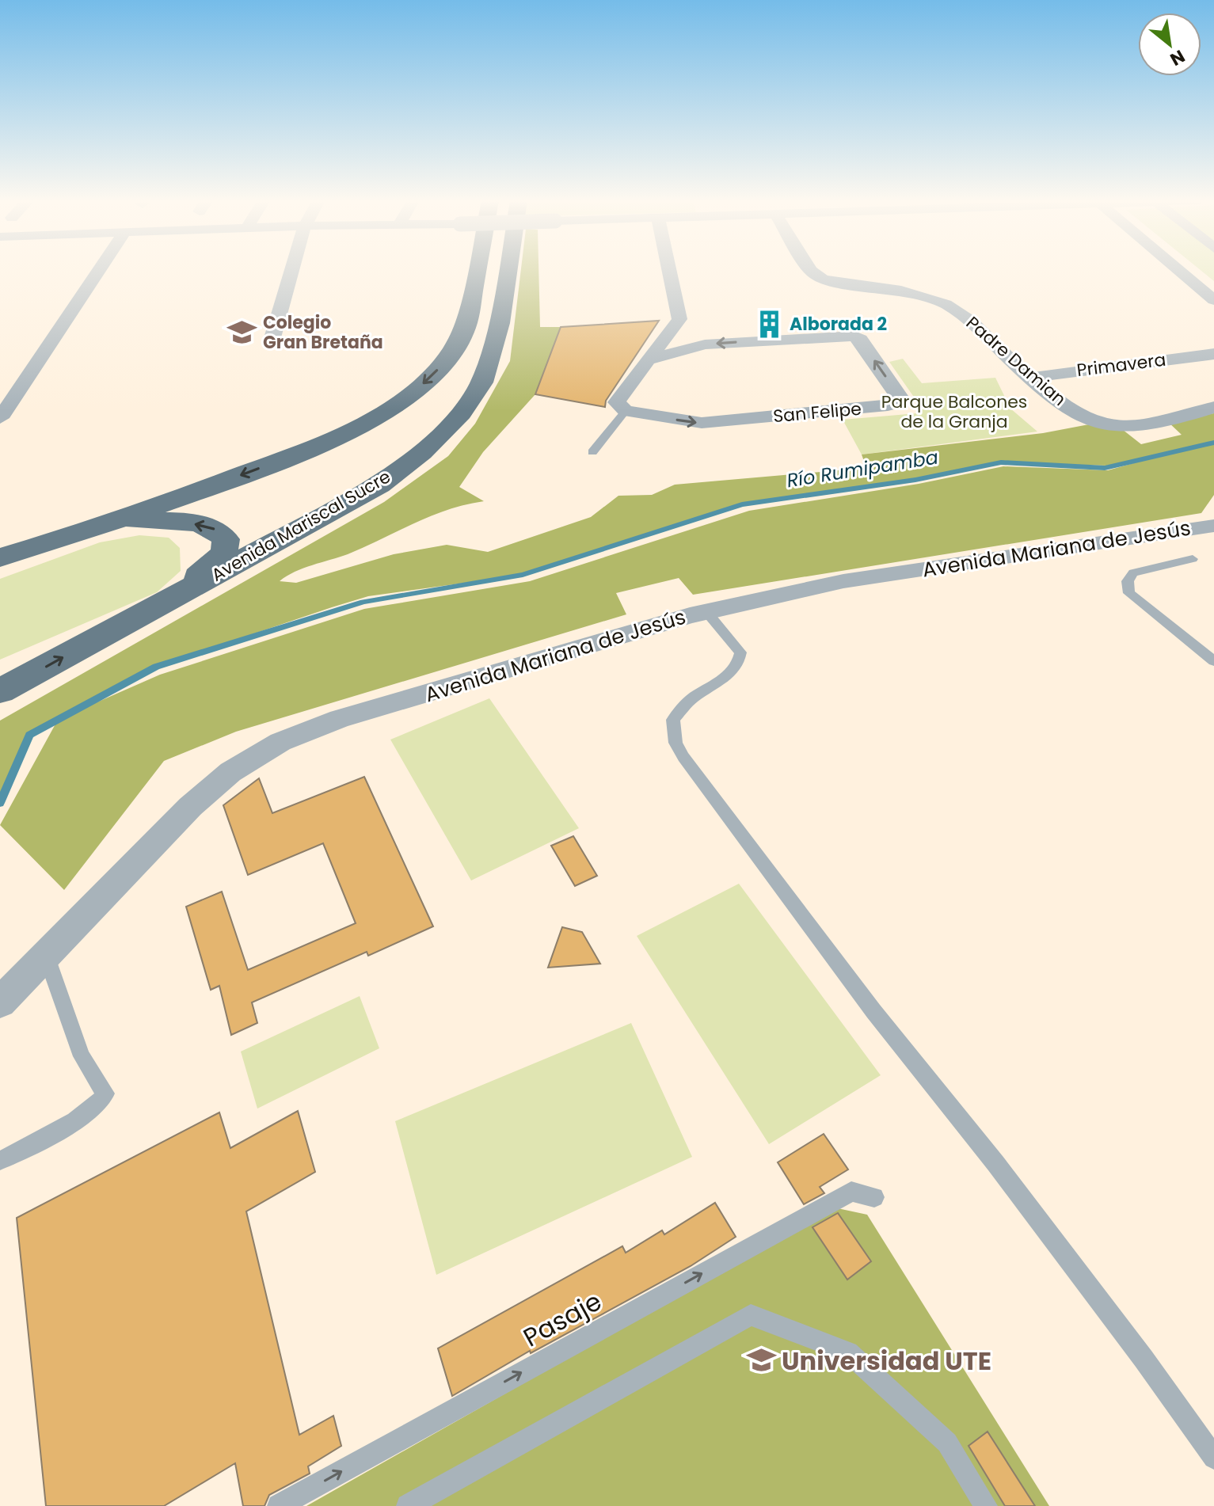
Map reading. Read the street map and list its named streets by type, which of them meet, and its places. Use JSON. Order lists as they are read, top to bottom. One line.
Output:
{"streets":{"main road":["Avenida Mariscal Sucre"],"street":["Padre Damian","Primavera","San Felipe","Avenida Mariana de Jesús"],"lane":["Pasaje"]},"crossings":[["Padre Damian","Primavera"]],"one_way":["Pasaje"],"water":["Río Rumipamba"],"parks":["Parque Balcones de la Granja"],"places":{"building":["Alborada 2"],"school or university":["Colegio Gran Bretaña","Universidad UTE"]},"north":"bottom right"}
